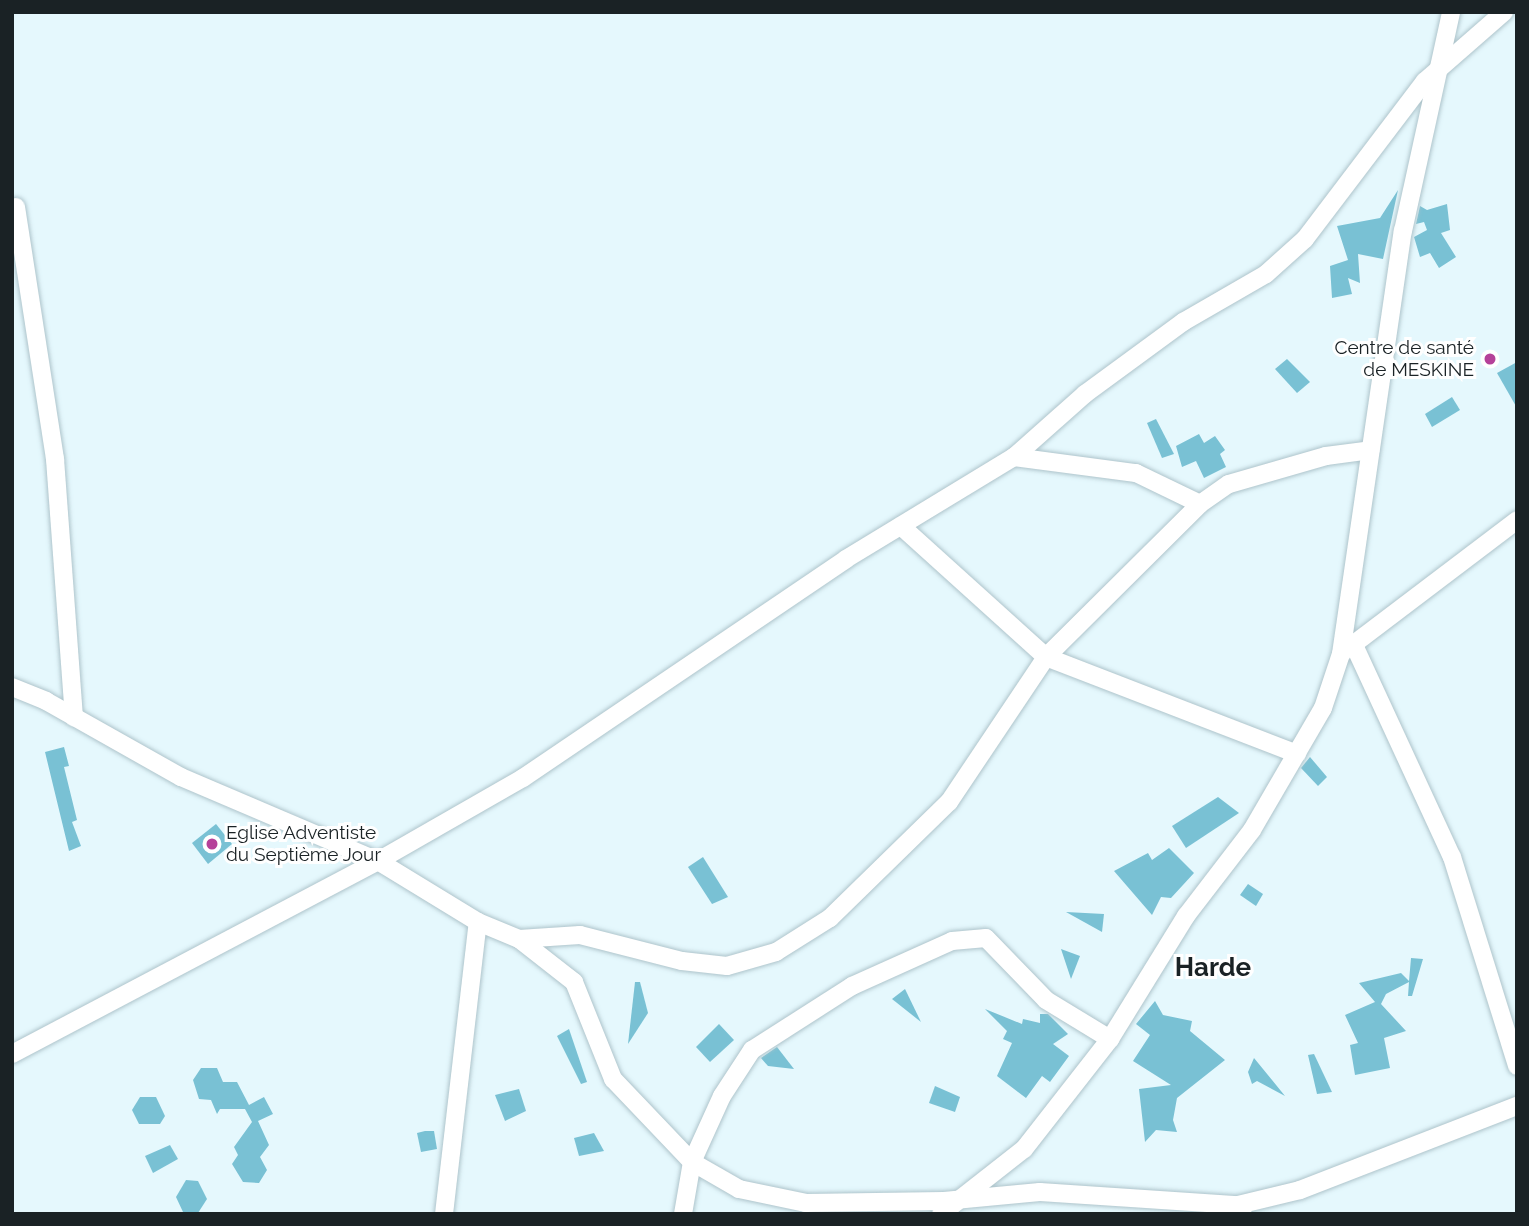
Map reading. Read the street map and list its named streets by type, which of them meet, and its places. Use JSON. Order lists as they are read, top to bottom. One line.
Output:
{"districts":["Harde"],"places":["Centre de santé de MESKINE","Eglise Adventiste du Septième Jour"]}
